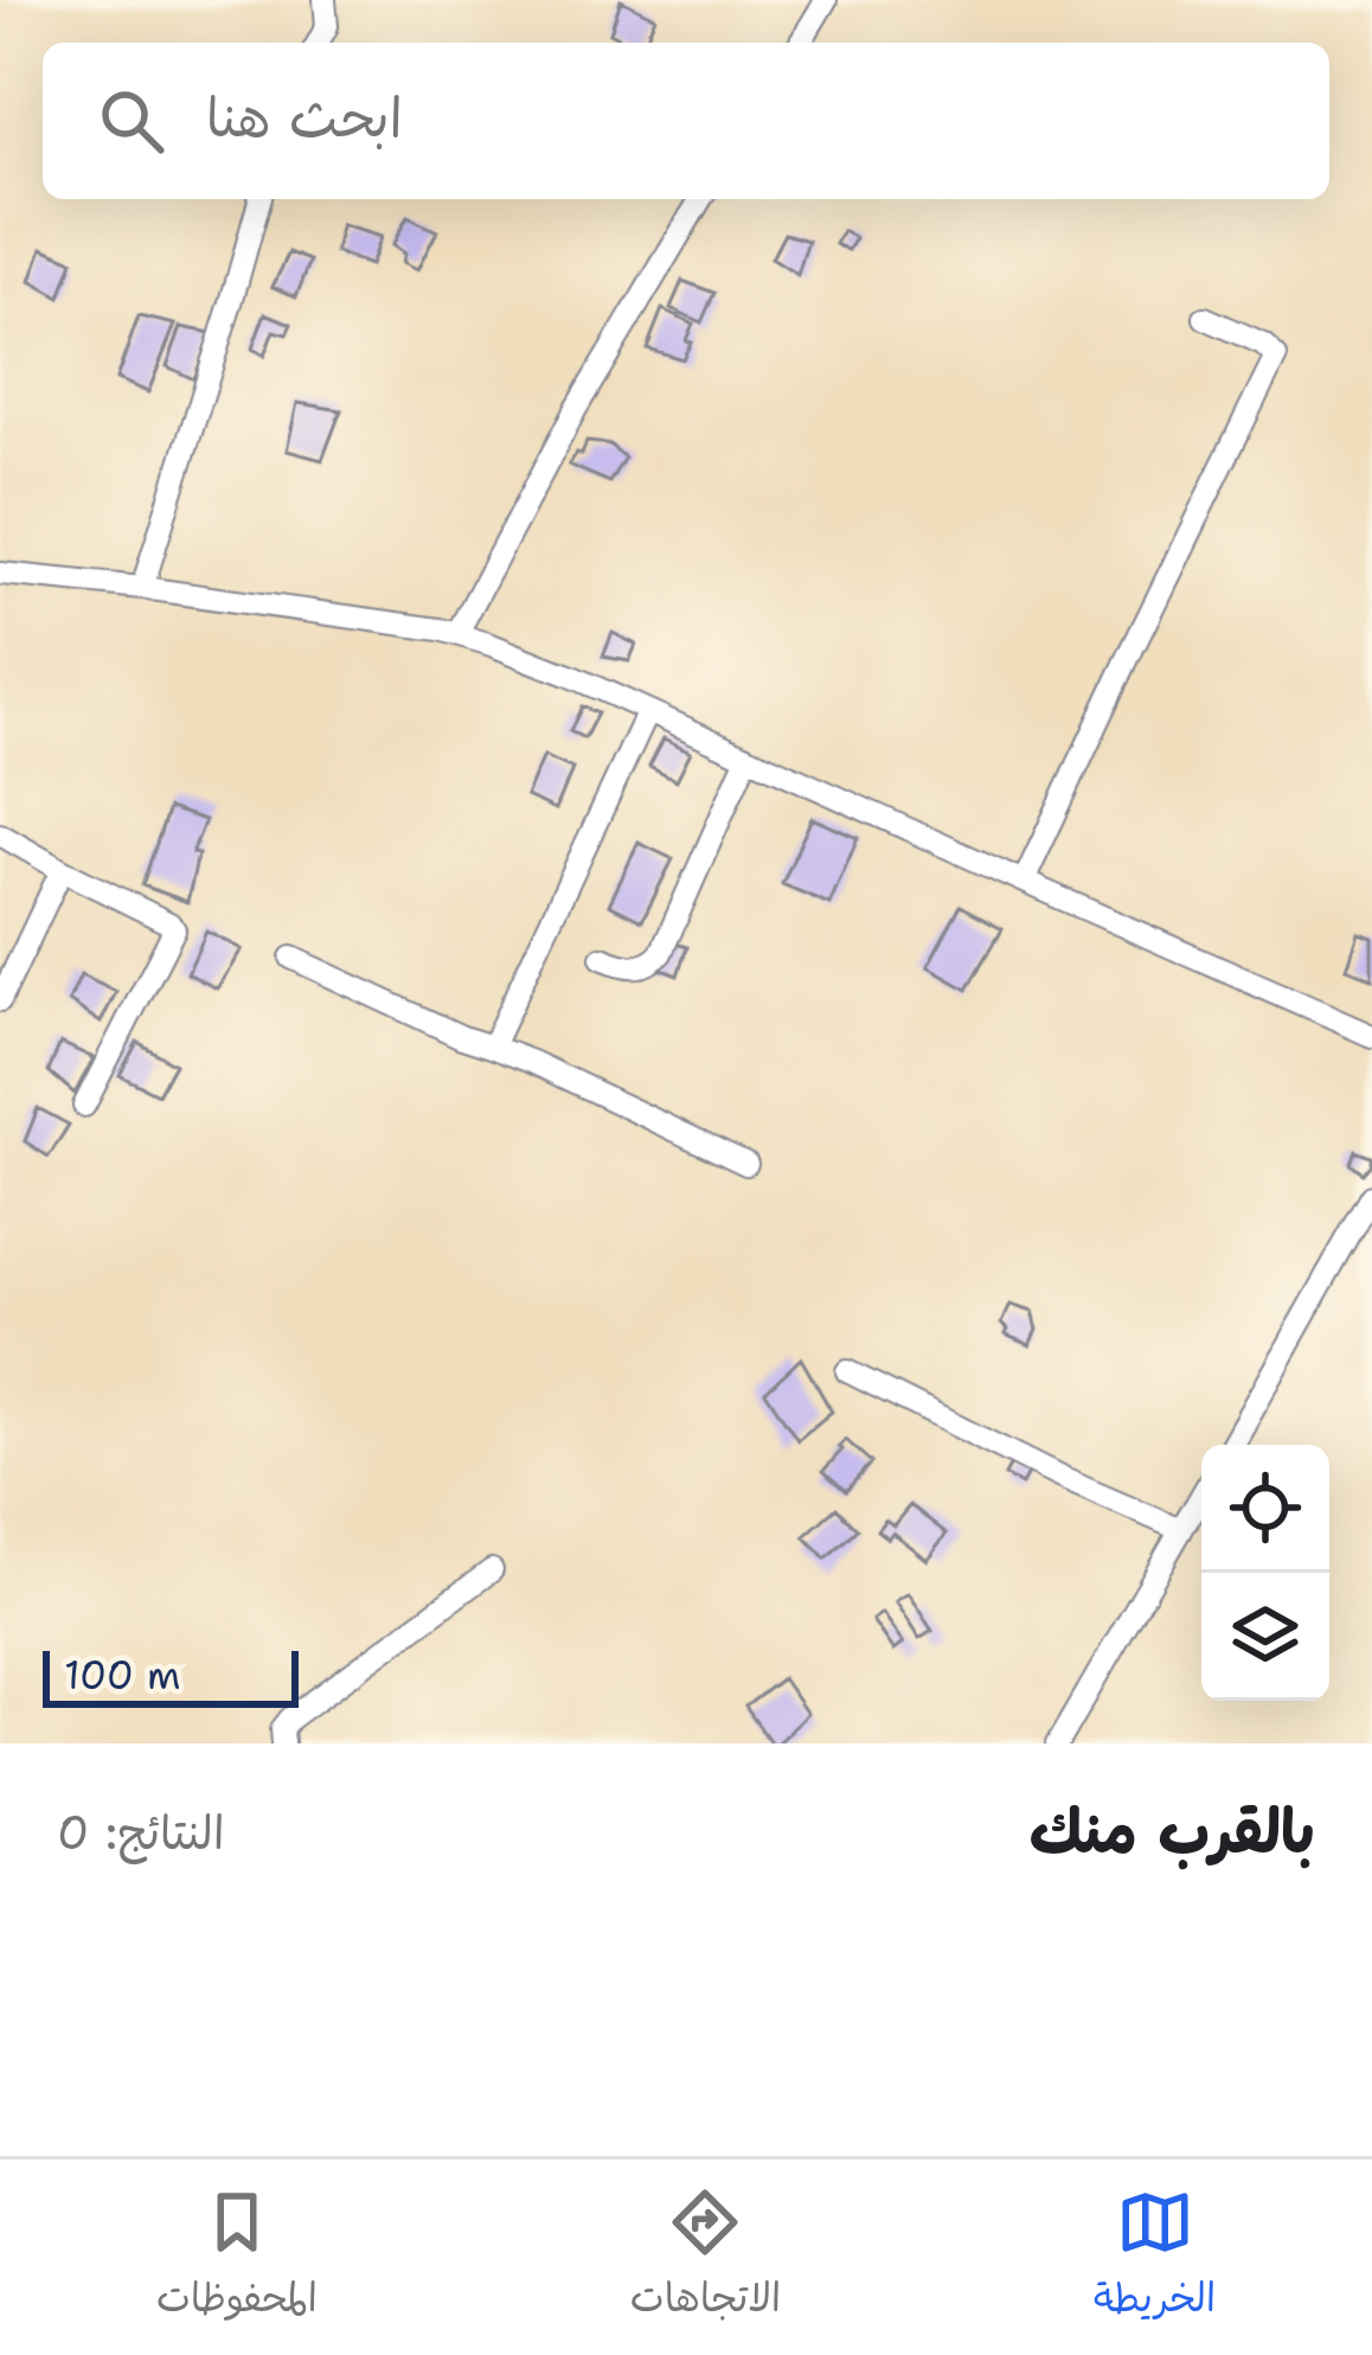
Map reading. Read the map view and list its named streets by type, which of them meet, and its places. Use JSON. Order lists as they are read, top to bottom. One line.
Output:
{"scale_bar":"100 m","page":{"search":"ابحث هنا","scale":"100 m","heading":["بالقرب منك","النتائج: 0"],"nav":["الخريطة","الاتجاهات","المحفوظات"]}}
